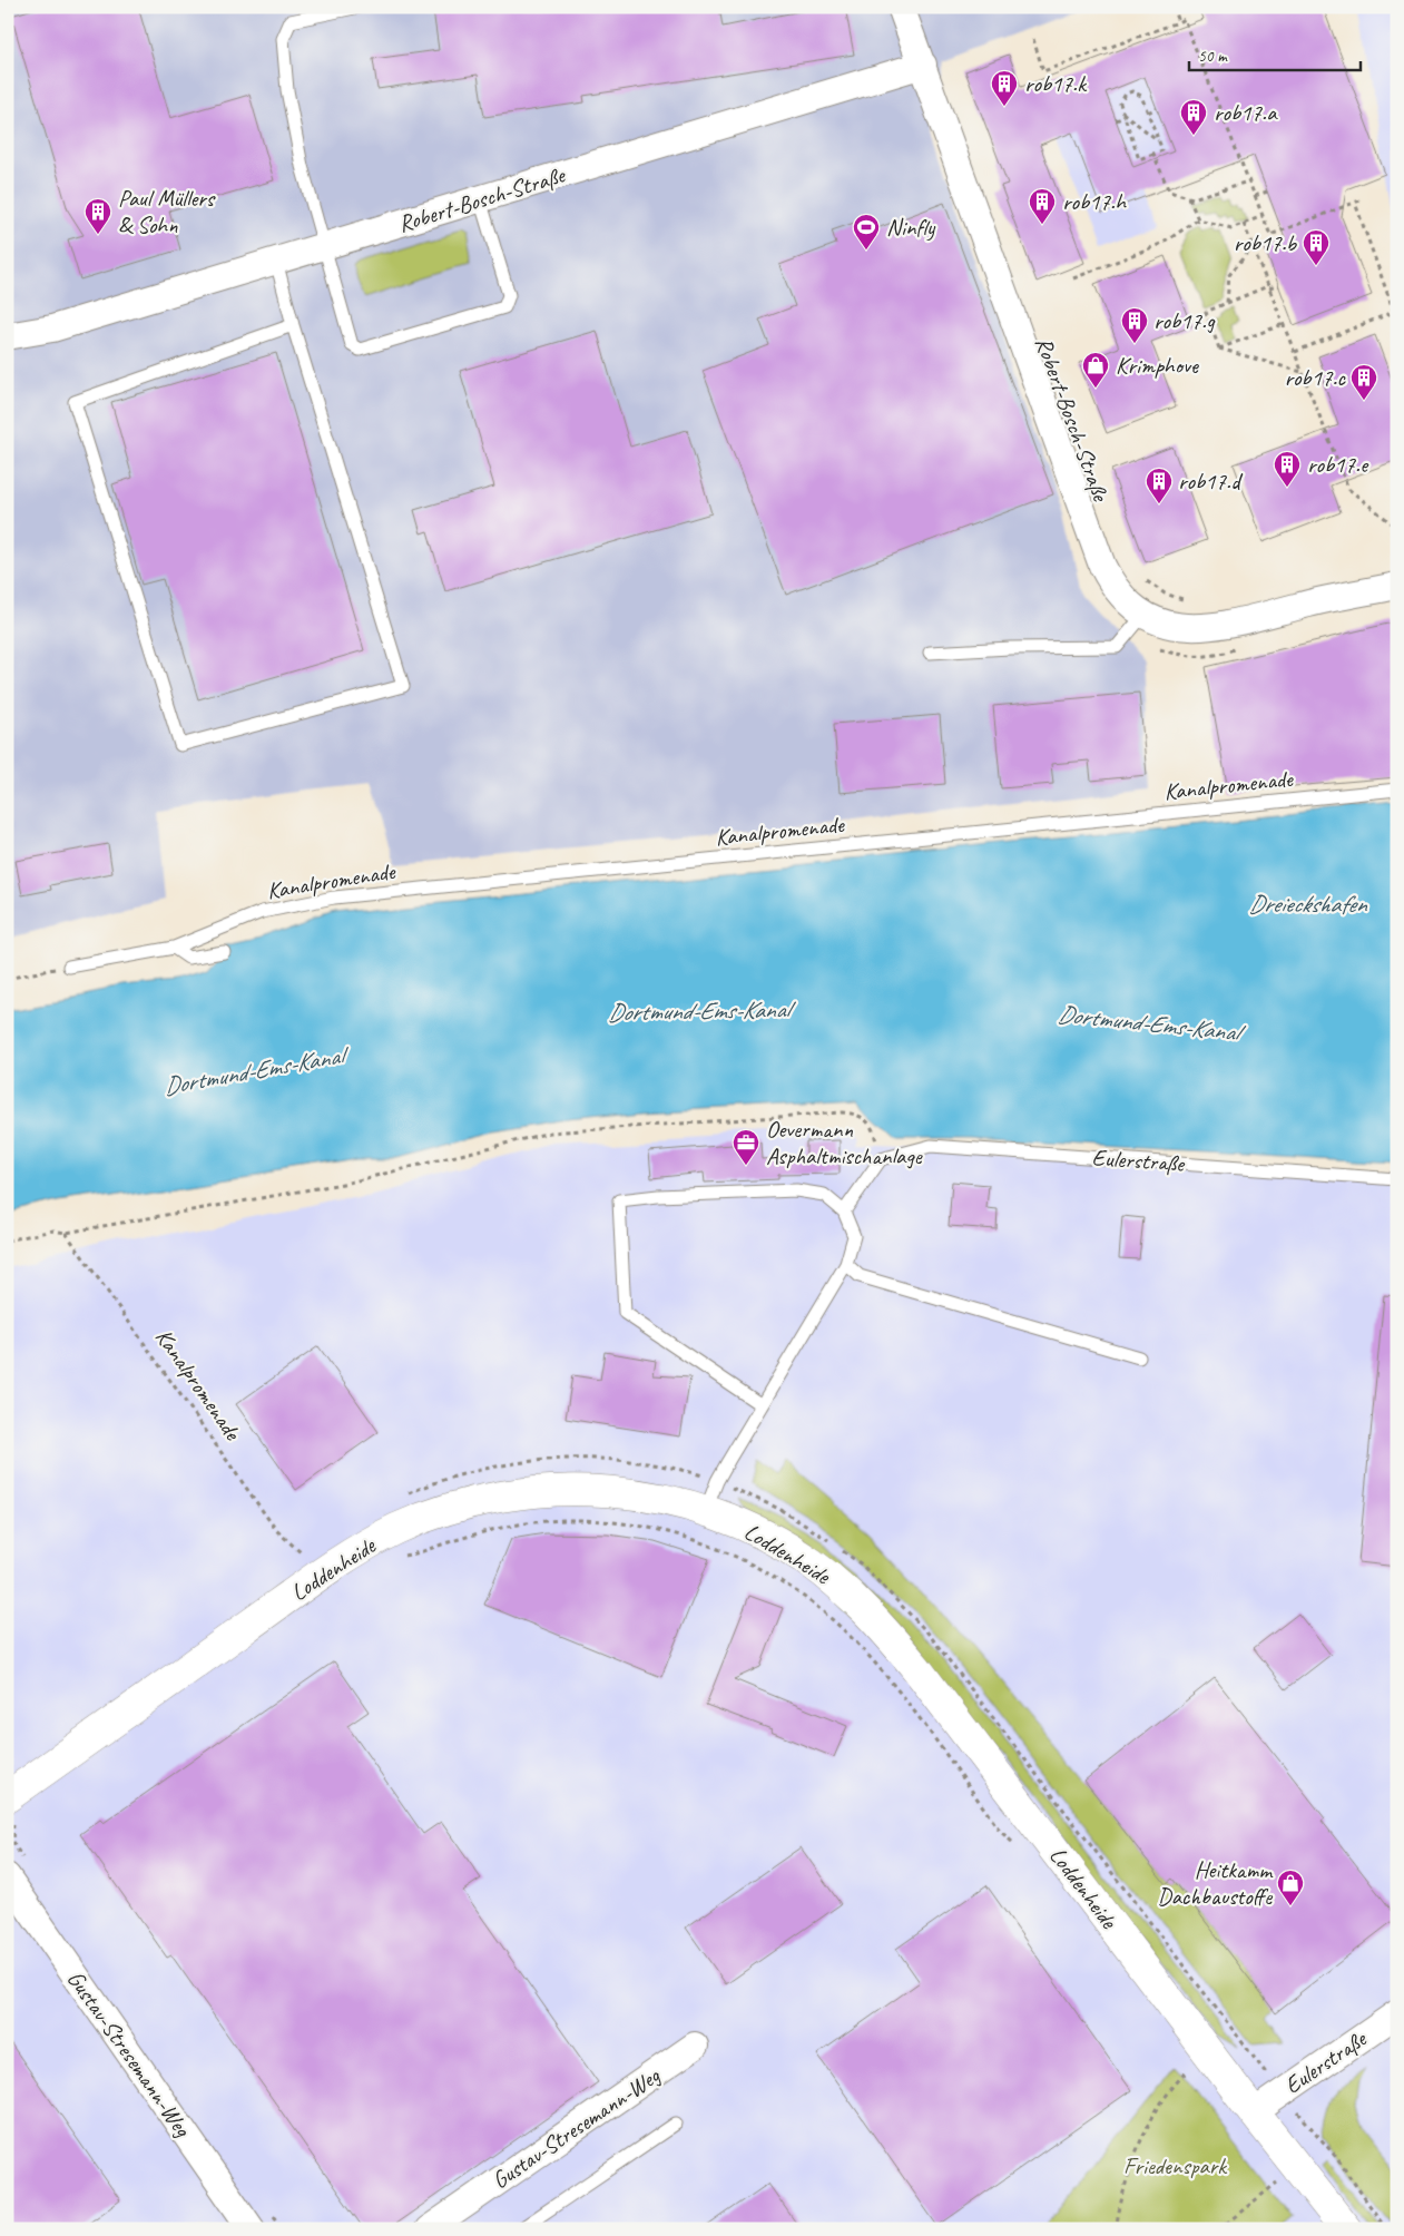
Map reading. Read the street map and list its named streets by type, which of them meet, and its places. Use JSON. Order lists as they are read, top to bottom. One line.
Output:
{"streets":{"street":["Robert-Bosch-Straße","Eulerstraße","Loddenheide","Gustav-Stresemann-Weg"],"lane":["Kanalpromenade"]},"crossings":[["Eulerstraße","Loddenheide"]],"water":["Dreieckshafen","Dortmund-Ems-Kanal"],"parks":["Friedenspark"],"places":{"building":["rob17.k","rob17.a","rob17.h","Paul Müllers & Sohn","rob17.b","rob17.g","rob17.c","rob17.e","rob17.d"],"sports":["Ninfly"],"shop":["Krimphove","Heitkamm Dachbaustoffe"],"office":["Oevermann Asphaltmischanlage"]},"scale_bar":"50 m"}
